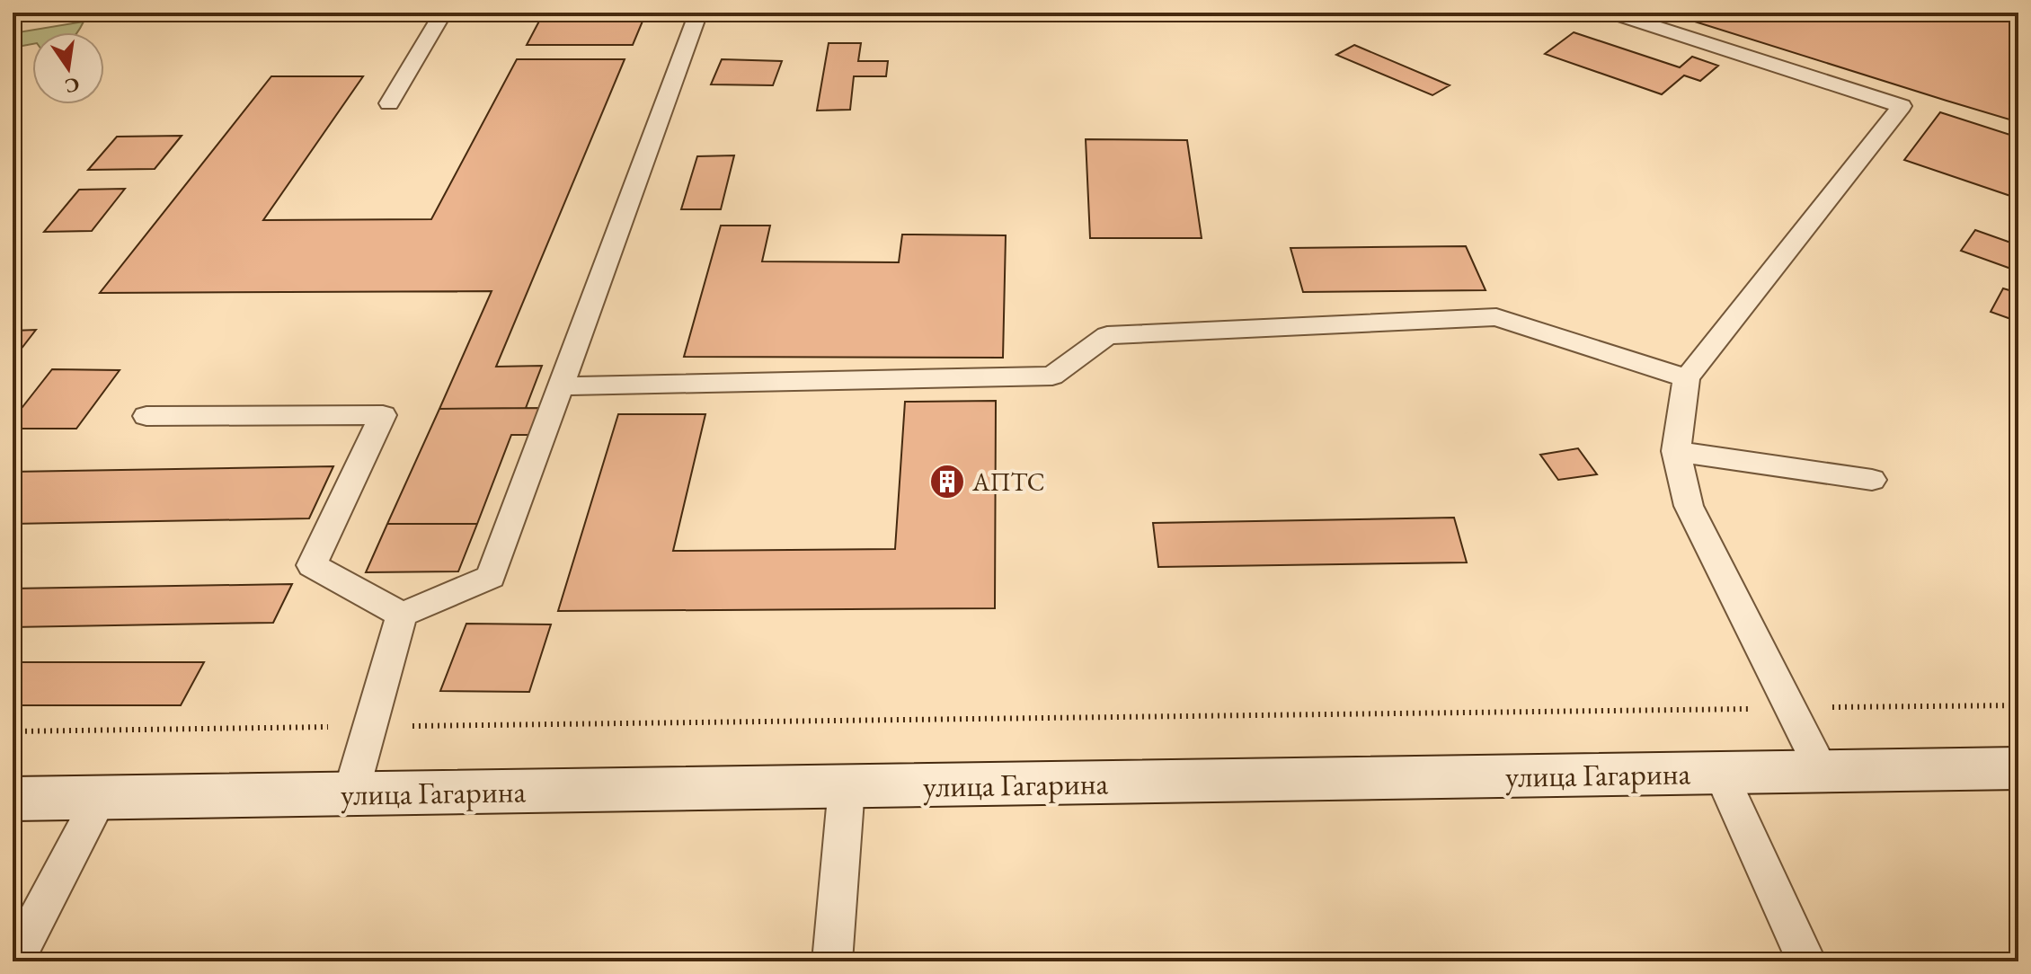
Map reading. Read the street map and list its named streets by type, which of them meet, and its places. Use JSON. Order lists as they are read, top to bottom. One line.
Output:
{"streets":{"street":["улица Гагарина"]},"places":{"building":["АПТС"]},"north":"bottom"}
